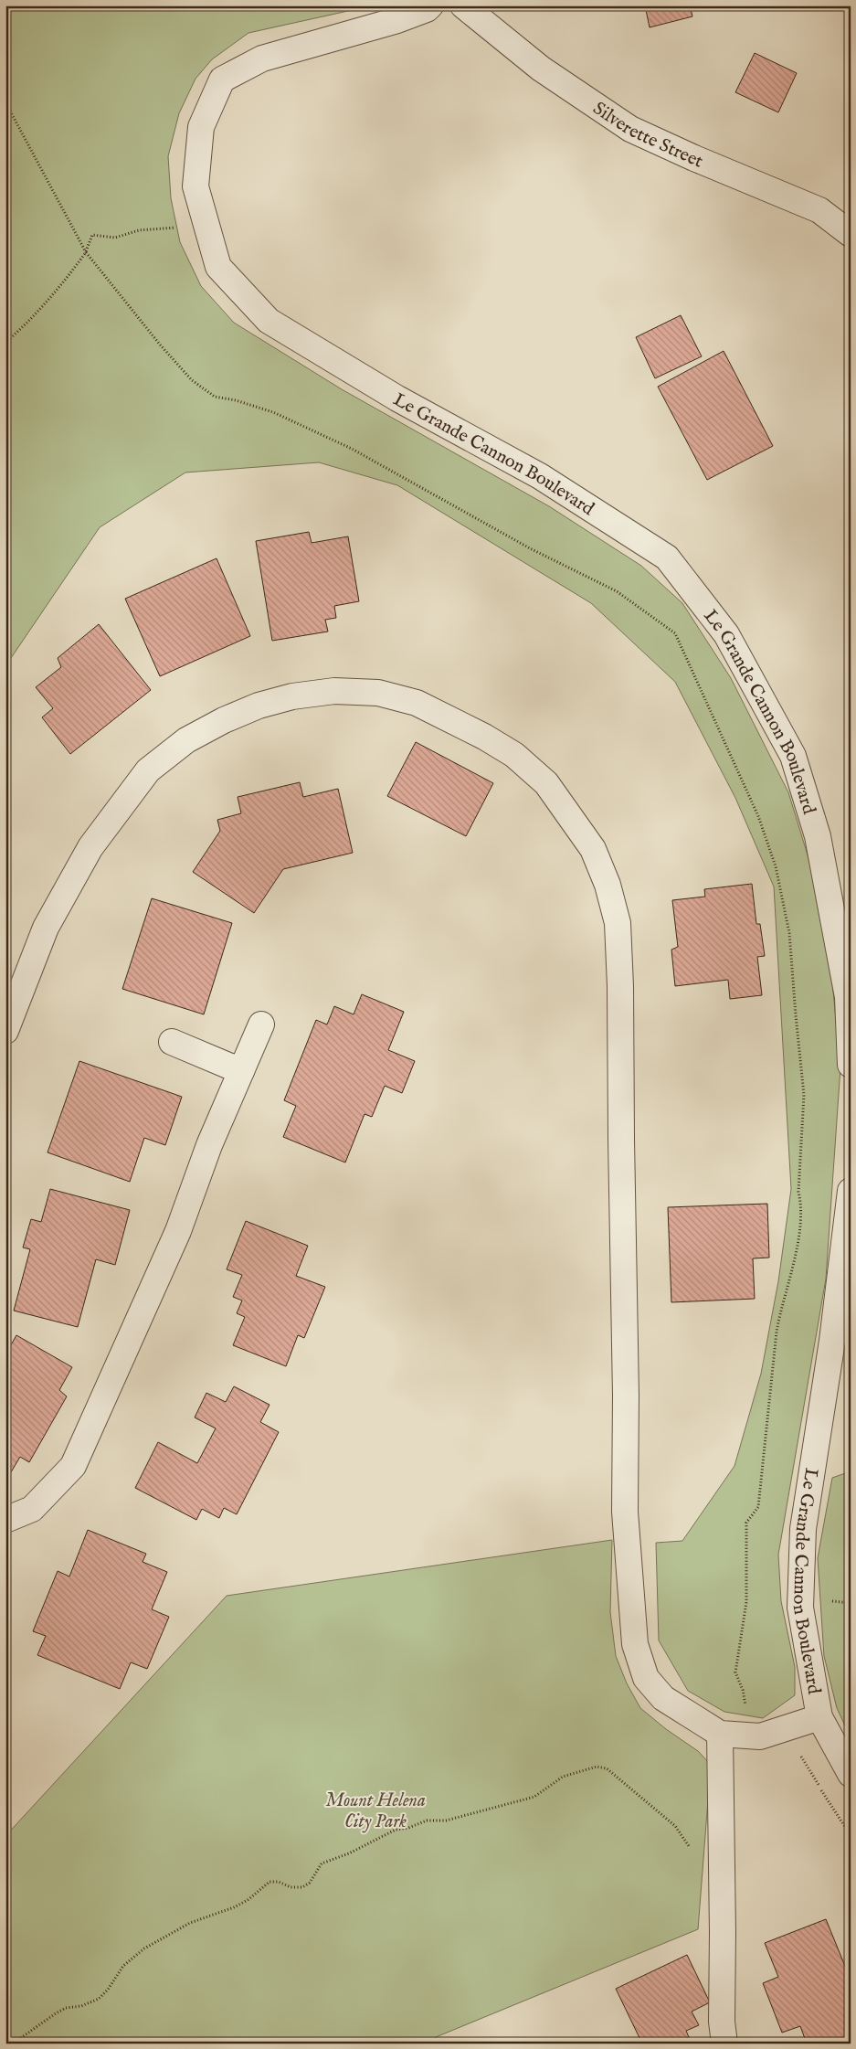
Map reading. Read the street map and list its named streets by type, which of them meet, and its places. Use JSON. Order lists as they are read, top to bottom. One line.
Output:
{"streets":{"street":["Silverette Street","Le Grande Cannon Boulevard"]},"parks":["Mount Helena City Park"]}
